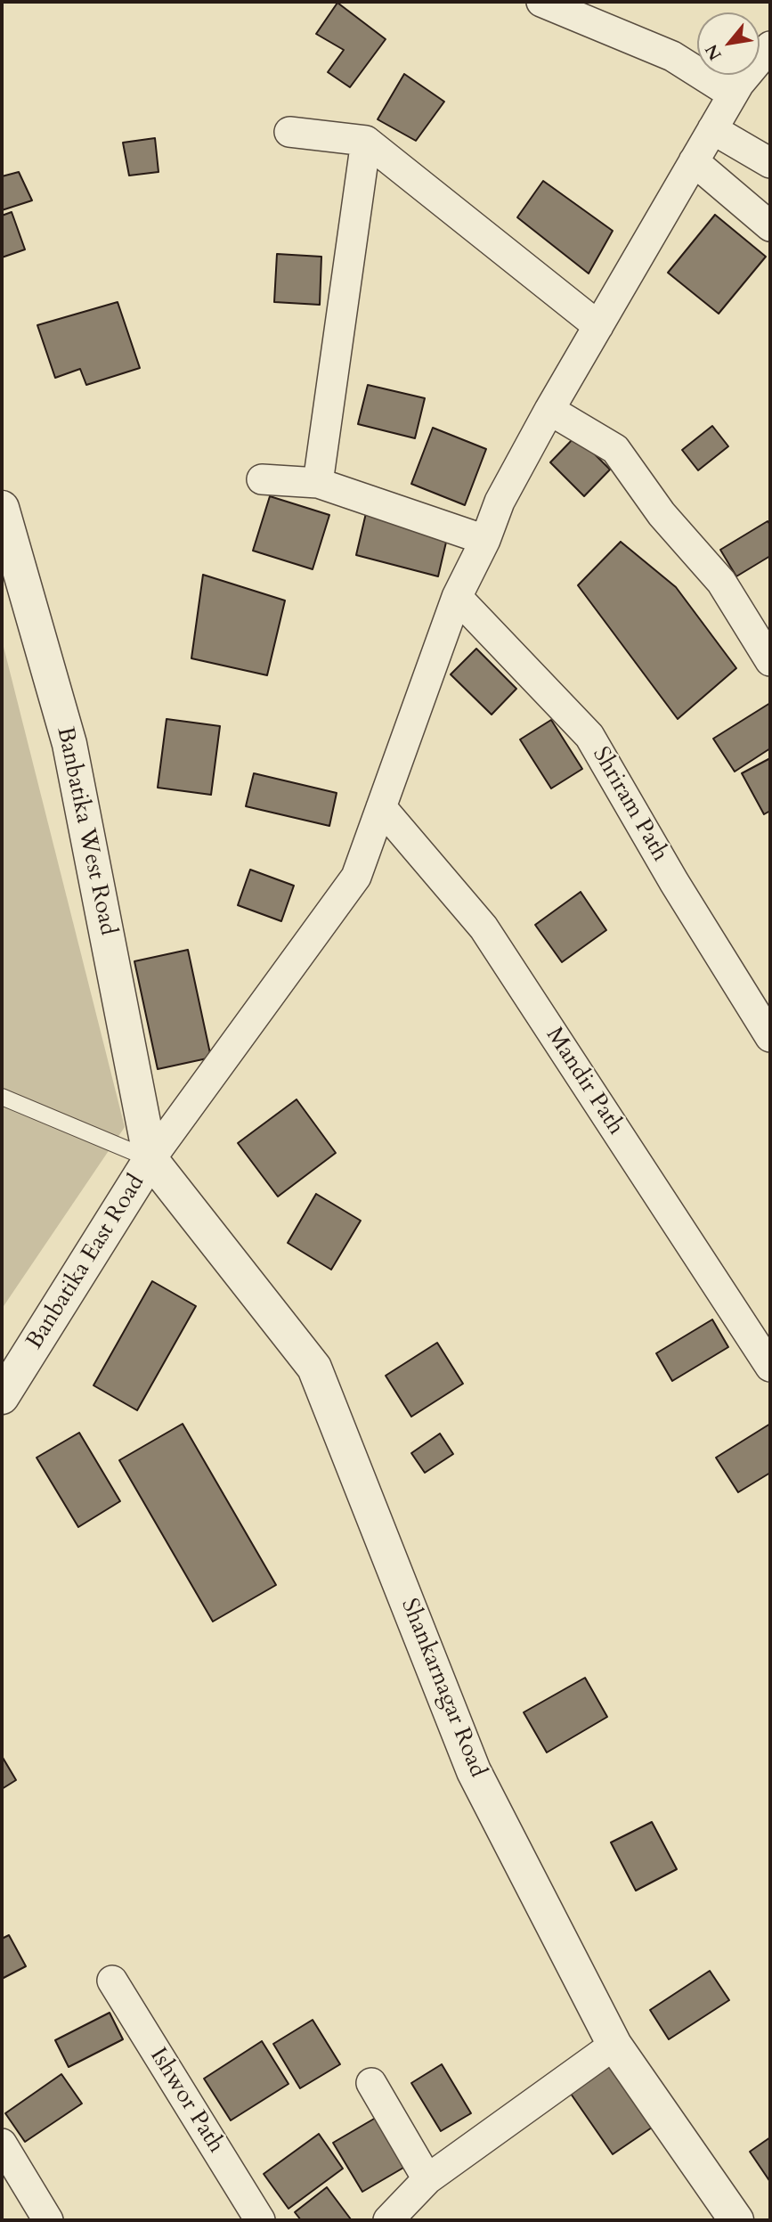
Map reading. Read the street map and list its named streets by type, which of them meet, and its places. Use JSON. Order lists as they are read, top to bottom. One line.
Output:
{"streets":{"street":["Shriram Path","Banbatika West Road","Mandir Path","Banbatika East Road","Shankarnagar Road","Ishwor Path"]},"crossings":[["Banbatika West Road","Banbatika East Road"],["Banbatika West Road","Shankarnagar Road"],["Banbatika East Road","Shankarnagar Road"]],"north":"bottom left"}
